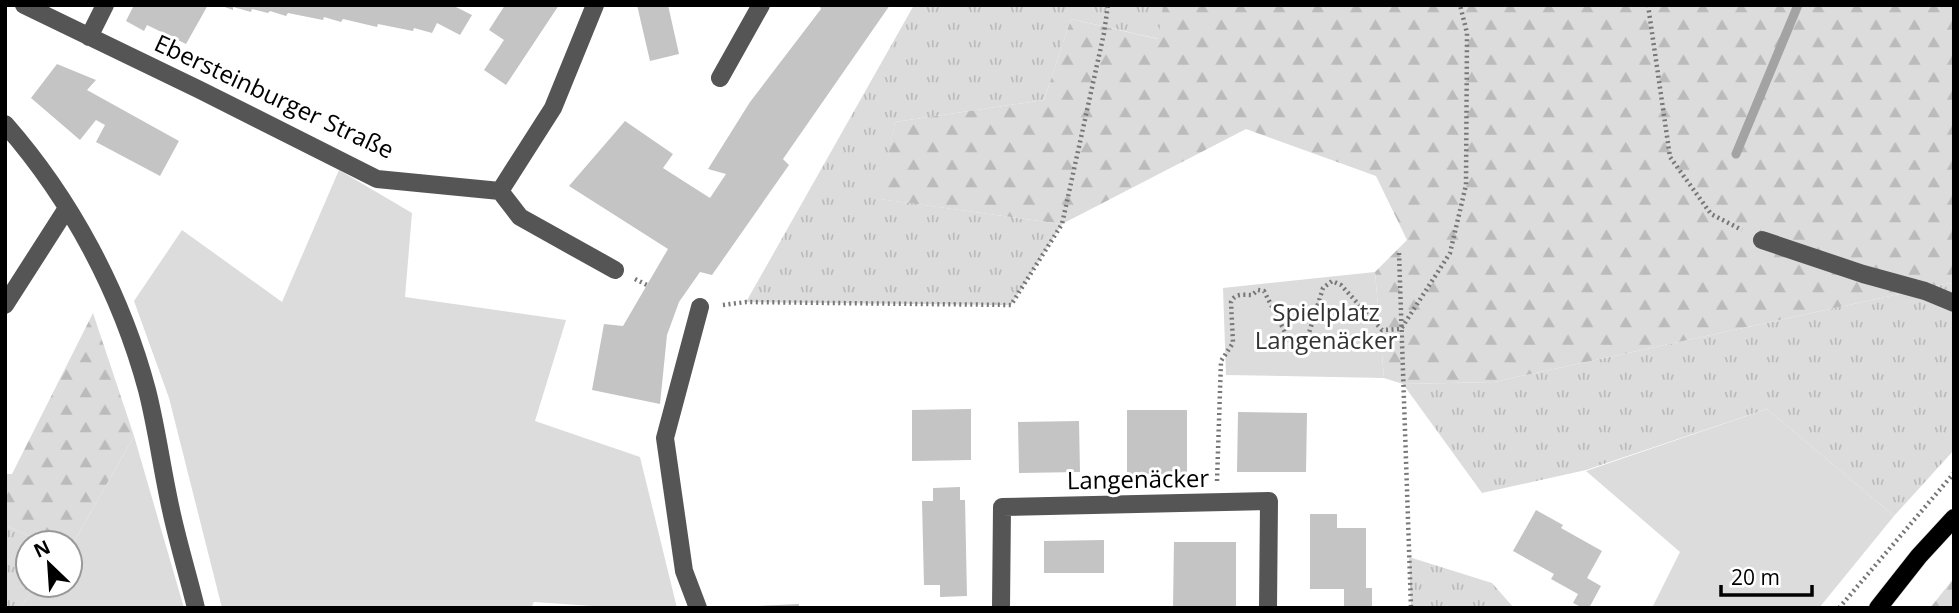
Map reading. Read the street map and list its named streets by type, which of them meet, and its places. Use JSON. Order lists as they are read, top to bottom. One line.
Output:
{"streets":{"street":["Ebersteinburger Straße","Langenäcker"]},"parks":["Spielplatz Langenäcker"],"scale_bar":"20 m","north":"top left"}
